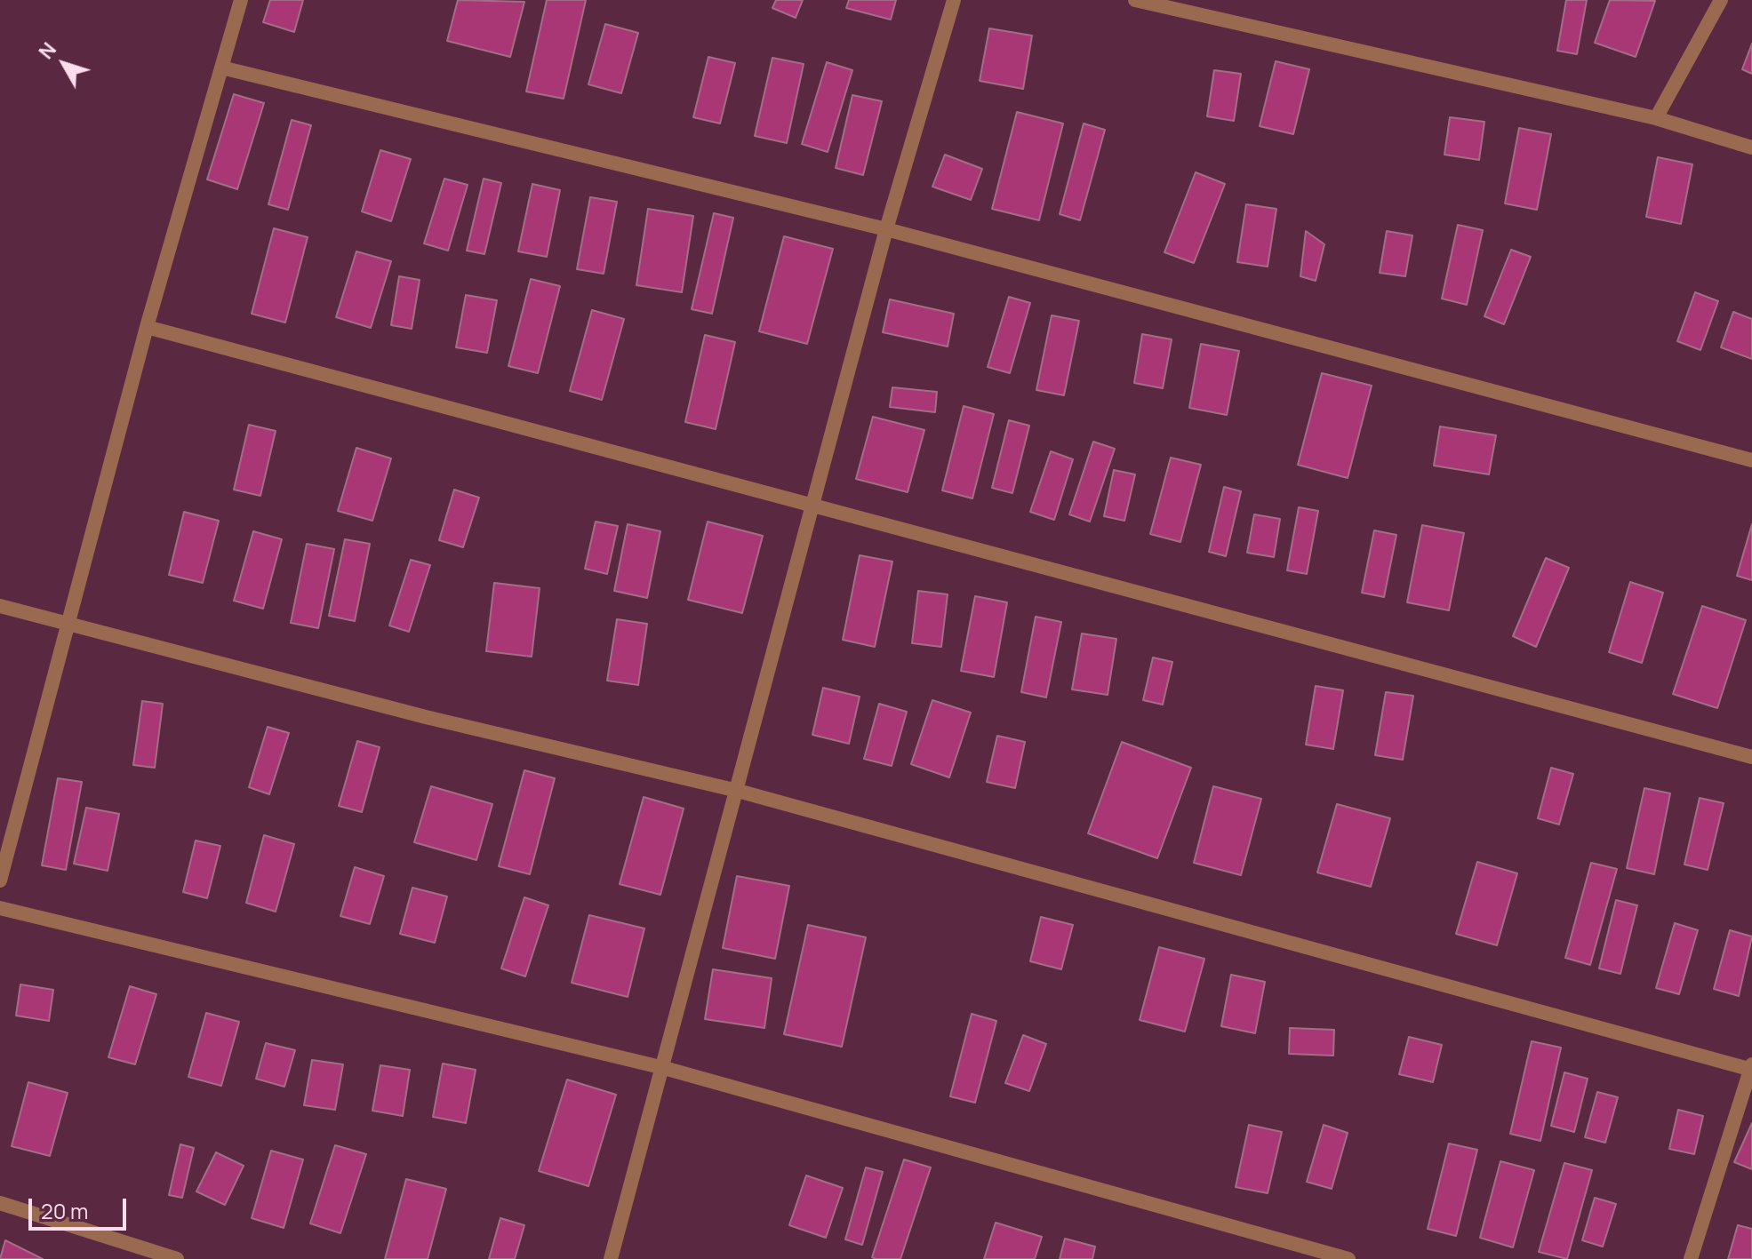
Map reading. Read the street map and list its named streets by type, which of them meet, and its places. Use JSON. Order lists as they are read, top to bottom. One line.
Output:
{"scale_bar":"20 m","north":"top left"}
